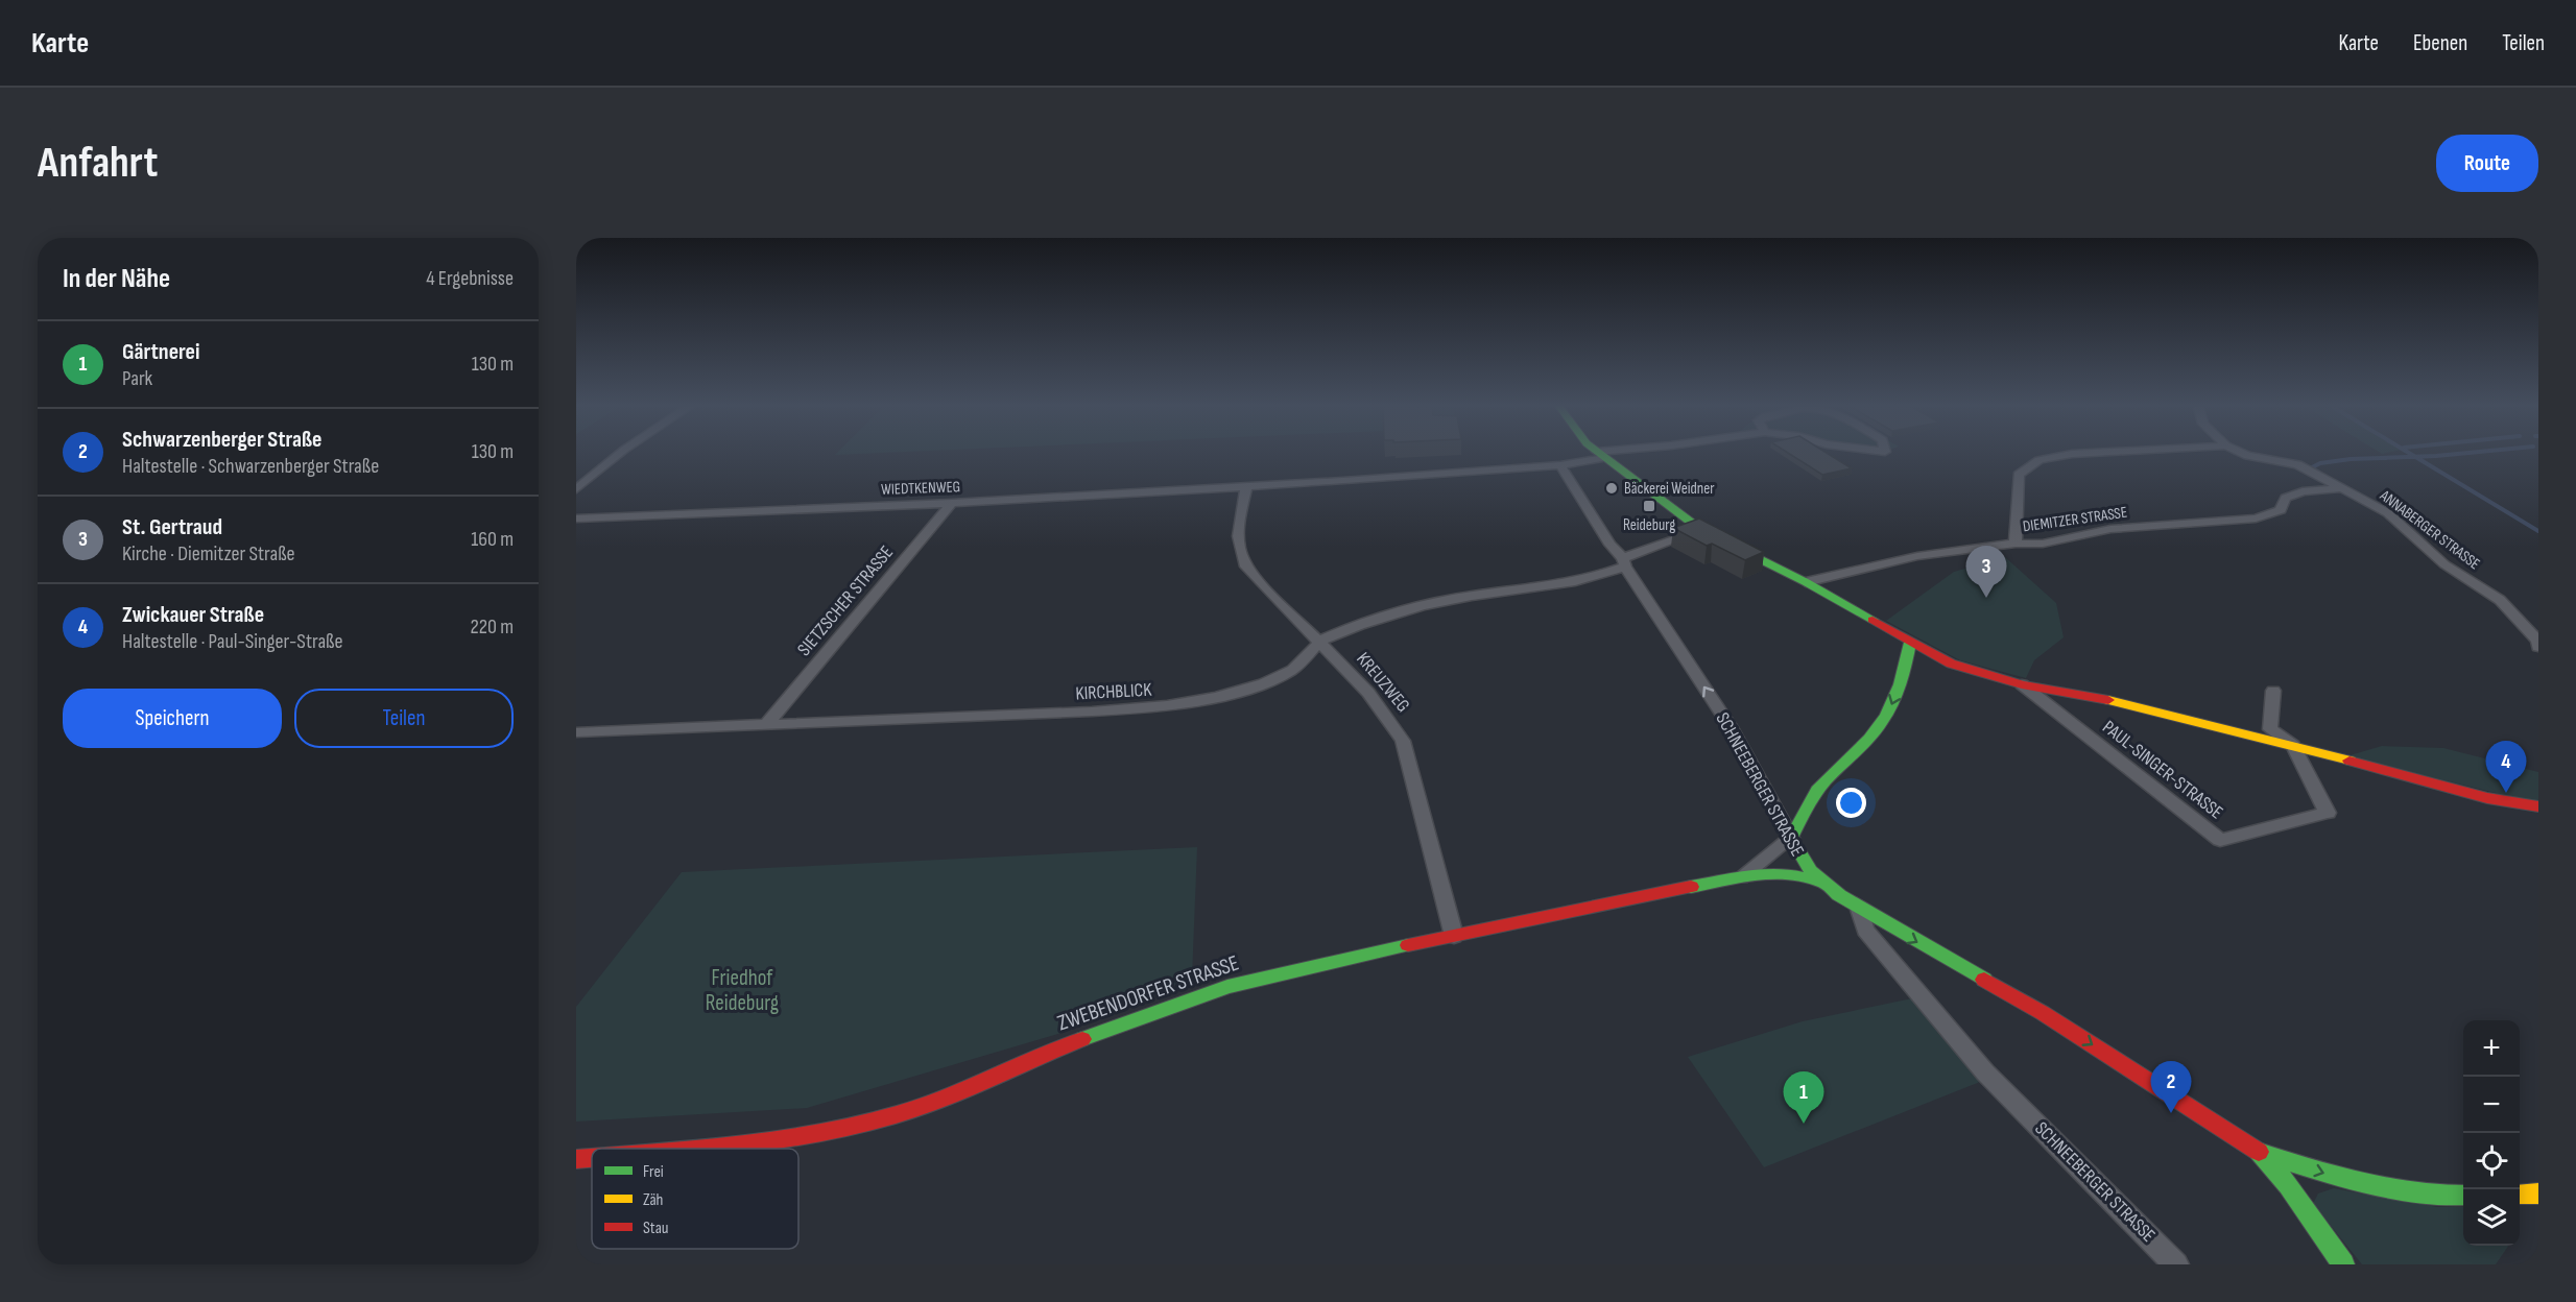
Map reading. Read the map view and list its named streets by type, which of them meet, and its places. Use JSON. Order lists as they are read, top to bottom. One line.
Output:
{"streets":{"street":["WIEDTKENWEG","DIEMITZER STRASSE","ANNABERGER STRASSE","SIETZSCHER STRASSE","KREUZWEG","KIRCHBLICK","PAUL-SINGER-STRASSE","SCHNEEBERGER STRASSE","ZWEBENDORFER STRASSE"]},"crossings":[["WIEDTKENWEG","SIETZSCHER STRASSE"],["WIEDTKENWEG","KREUZWEG"],["WIEDTKENWEG","PAUL-SINGER-STRASSE"],["WIEDTKENWEG","SCHNEEBERGER STRASSE"],["DIEMITZER STRASSE","ANNABERGER STRASSE"],["DIEMITZER STRASSE","PAUL-SINGER-STRASSE"],["SIETZSCHER STRASSE","KIRCHBLICK"],["KREUZWEG","KIRCHBLICK"],["KREUZWEG","ZWEBENDORFER STRASSE"],["KIRCHBLICK","SCHNEEBERGER STRASSE"],["PAUL-SINGER-STRASSE","ZWEBENDORFER STRASSE"],["SCHNEEBERGER STRASSE","ZWEBENDORFER STRASSE"]],"parks":["Friedhof Reideburg"],"places":{"other":["Bäckerei Weidner"],"transit":["Reideburg"]},"legend":["Frei","Zäh","Stau"],"page":{"header":"Karte","nav":["Karte","Ebenen","Teilen"],"buttons":["Route",["Speichern","Teilen"]],"title":"Anfahrt","heading":["In der Nähe","4 Ergebnisse"],"list":[{"mark":"1","name":"Gärtnerei","note":"Park","value":"130 m"},{"mark":"2","name":"Schwarzenberger Straße","note":"Haltestelle · Schwarzenberger Straße","value":"130 m"},{"mark":"3","name":"St. Gertraud","note":"Kirche · Diemitzer Straße","value":"160 m"},{"mark":"4","name":"Zwickauer Straße","note":"Haltestelle · Paul-Singer-Straße","value":"220 m"}],"pins":["3","4","2","1"],"map_buttons":["+","−"]}}
